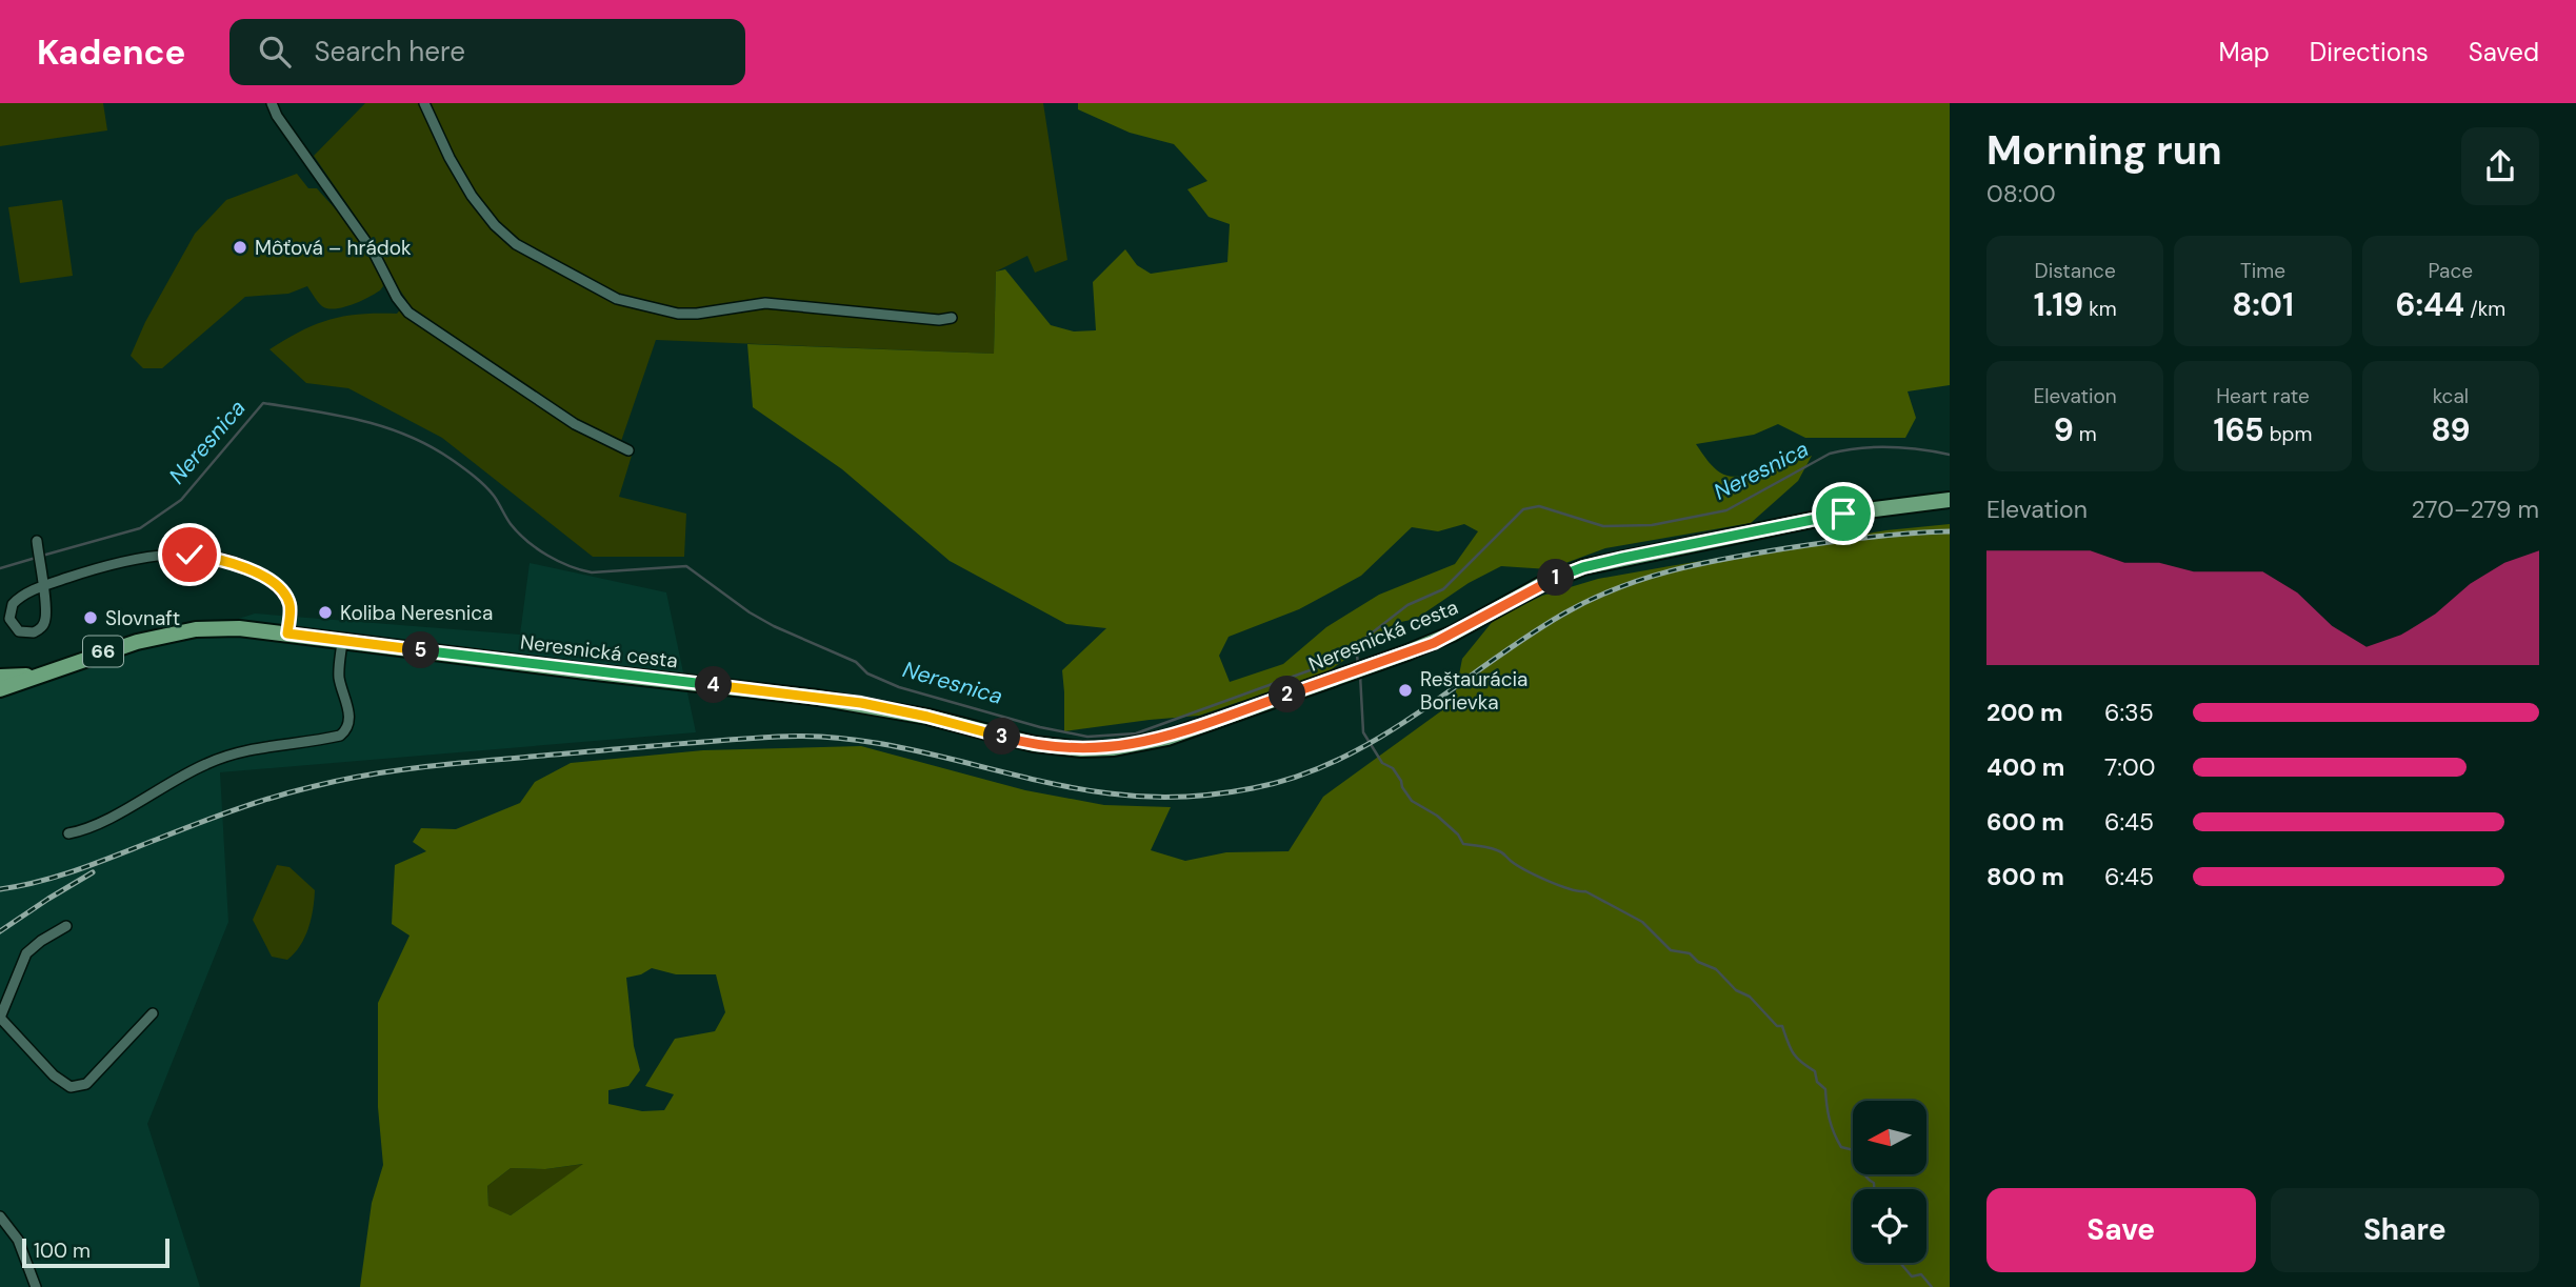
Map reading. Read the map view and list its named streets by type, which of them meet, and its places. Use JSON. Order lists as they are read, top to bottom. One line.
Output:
{"streets":{"main road":["Neresnická cesta","66"]},"crossings":[["Neresnická cesta","66"]],"water":["Neresnica"],"places":["Môťová – hrádok","Koliba Neresnica","Slovnaft","Reštaurácia Borievka"],"scale_bar":"100 m","north":"left","page":{"header":"Kadence","search":"Search here","nav":["Map","Directions","Saved"],"heading":["Morning run","08:00"],"stats":[["Distance","1.19 km"],["Time","8:01"],["Pace","6:44 /km"],["Elevation","9 m"],["Heart rate","165 bpm"],["kcal","89"]],"chart":["Elevation","270–279 m"],"pins":["1","5","4","2","3"],"list":[{"name":"200 m","note":"6:35"},{"name":"400 m","note":"7:00"},{"name":"600 m","note":"6:45"},{"name":"800 m","note":"6:45"}],"buttons":["Save","Share"],"scale":"100 m"}}
